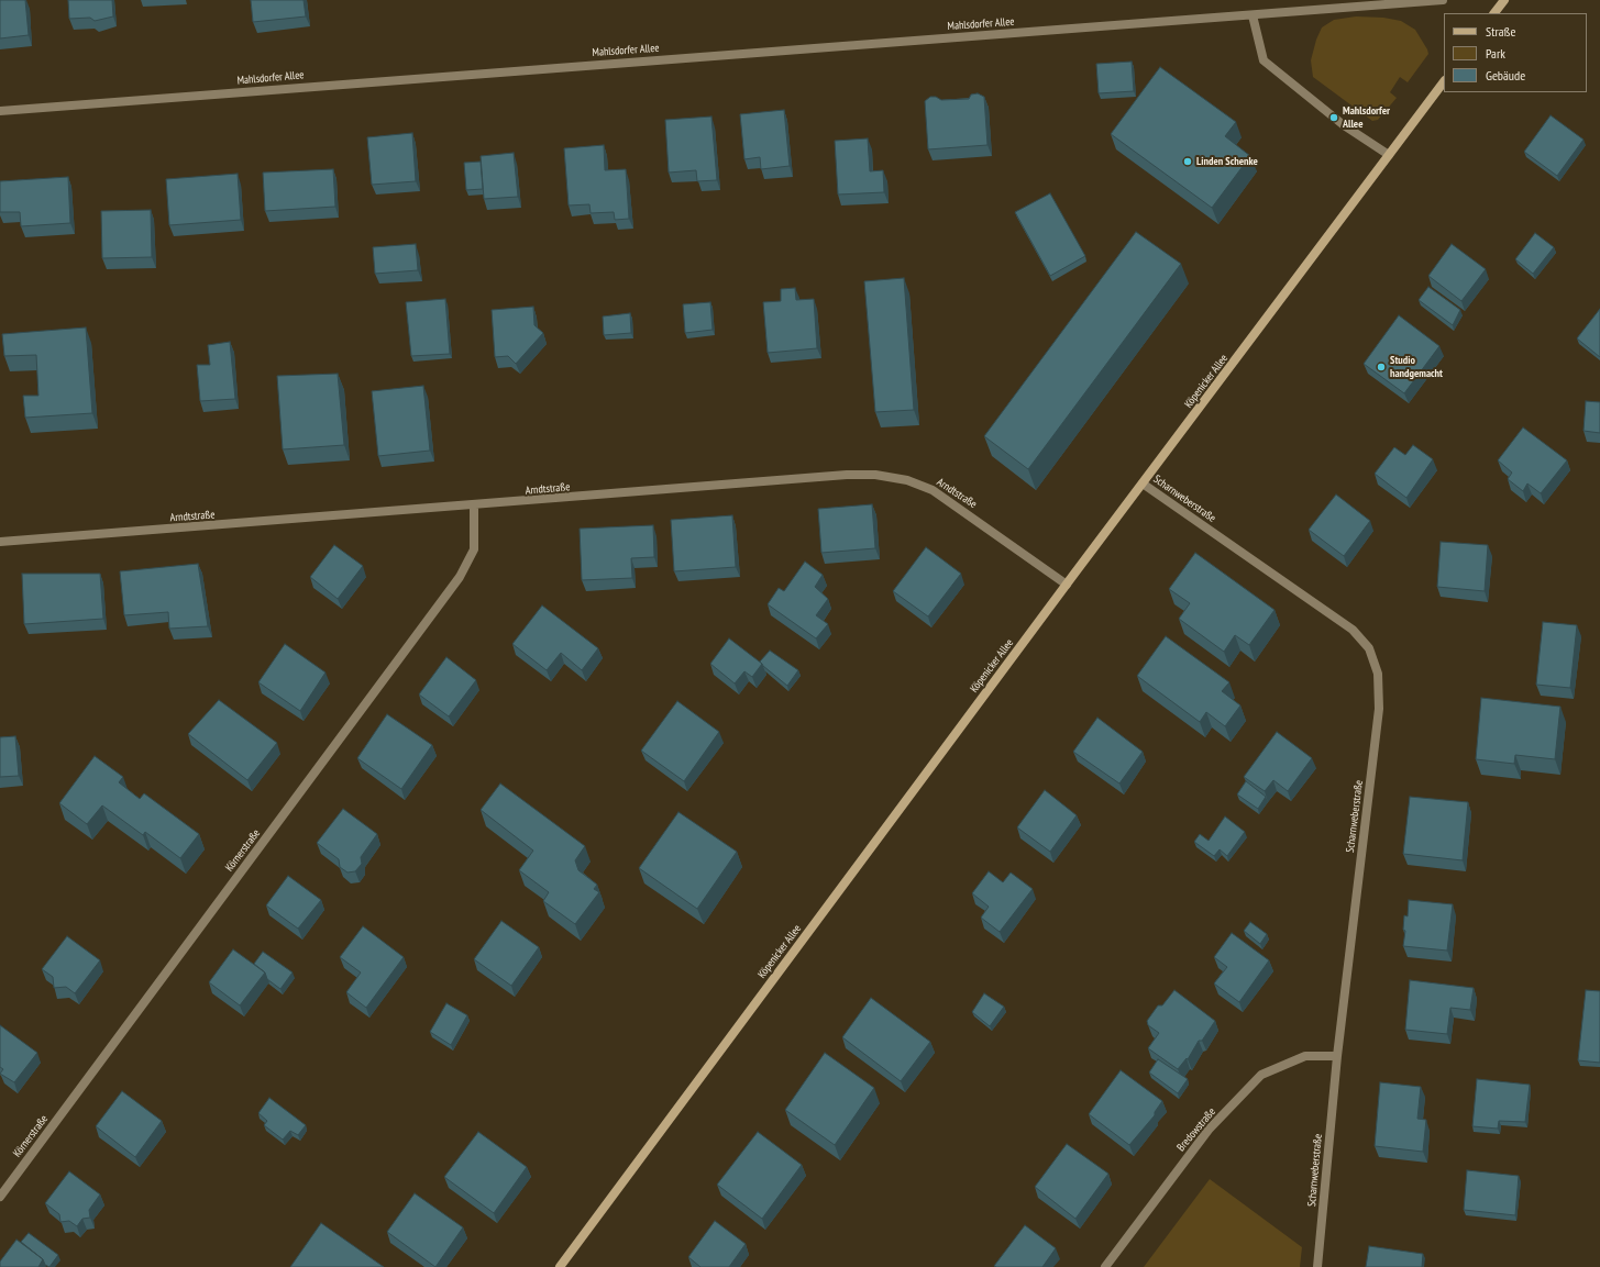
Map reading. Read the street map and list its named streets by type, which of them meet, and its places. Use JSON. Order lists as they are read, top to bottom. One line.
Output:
{"streets":{"street":["Mahlsdorfer Allee","Köpenicker Allee","Arndtstraße","Scharnweberstraße","Körnerstraße","Bredowstraße"]},"crossings":[["Köpenicker Allee","Arndtstraße"],["Köpenicker Allee","Scharnweberstraße"],["Arndtstraße","Körnerstraße"],["Scharnweberstraße","Bredowstraße"]],"places":["Mahlsdorfer Allee","Linden Schenke","Studio handgemacht"],"legend":["Straße","Park","Gebäude"]}
